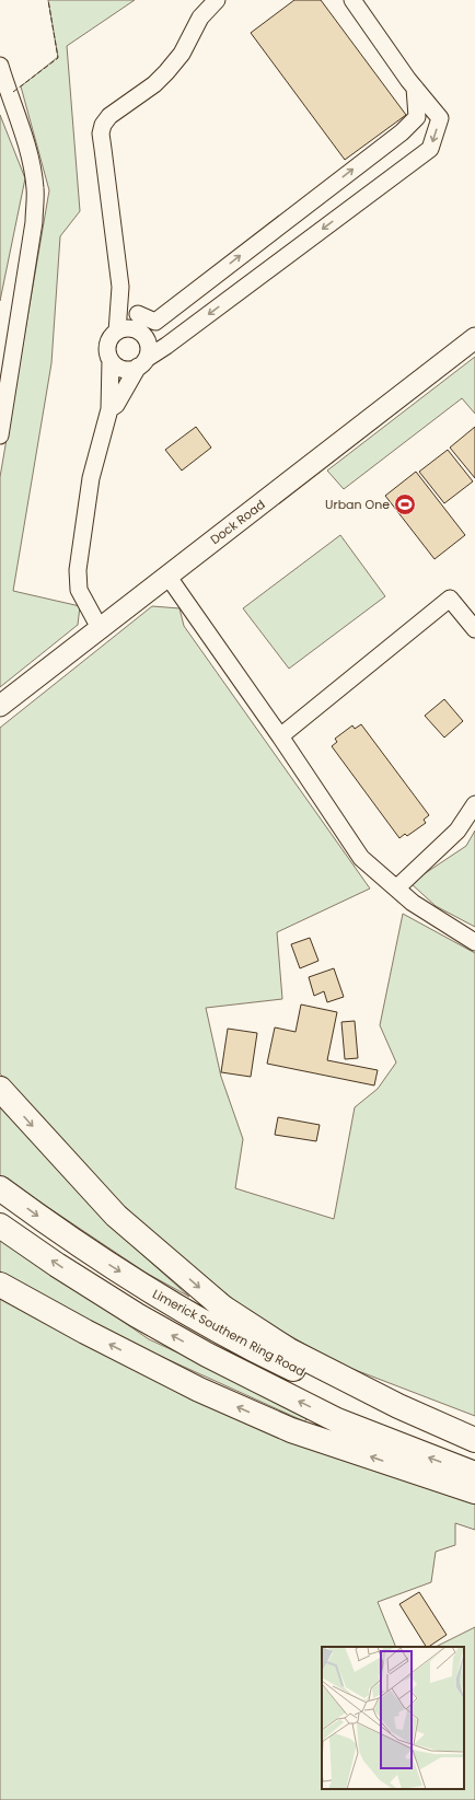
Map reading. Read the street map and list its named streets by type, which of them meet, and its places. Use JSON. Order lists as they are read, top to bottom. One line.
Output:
{"streets":{"highway":["Limerick Southern Ring Road"],"main road":["Dock Road"]},"places":{"sports":["Urban One"]}}
